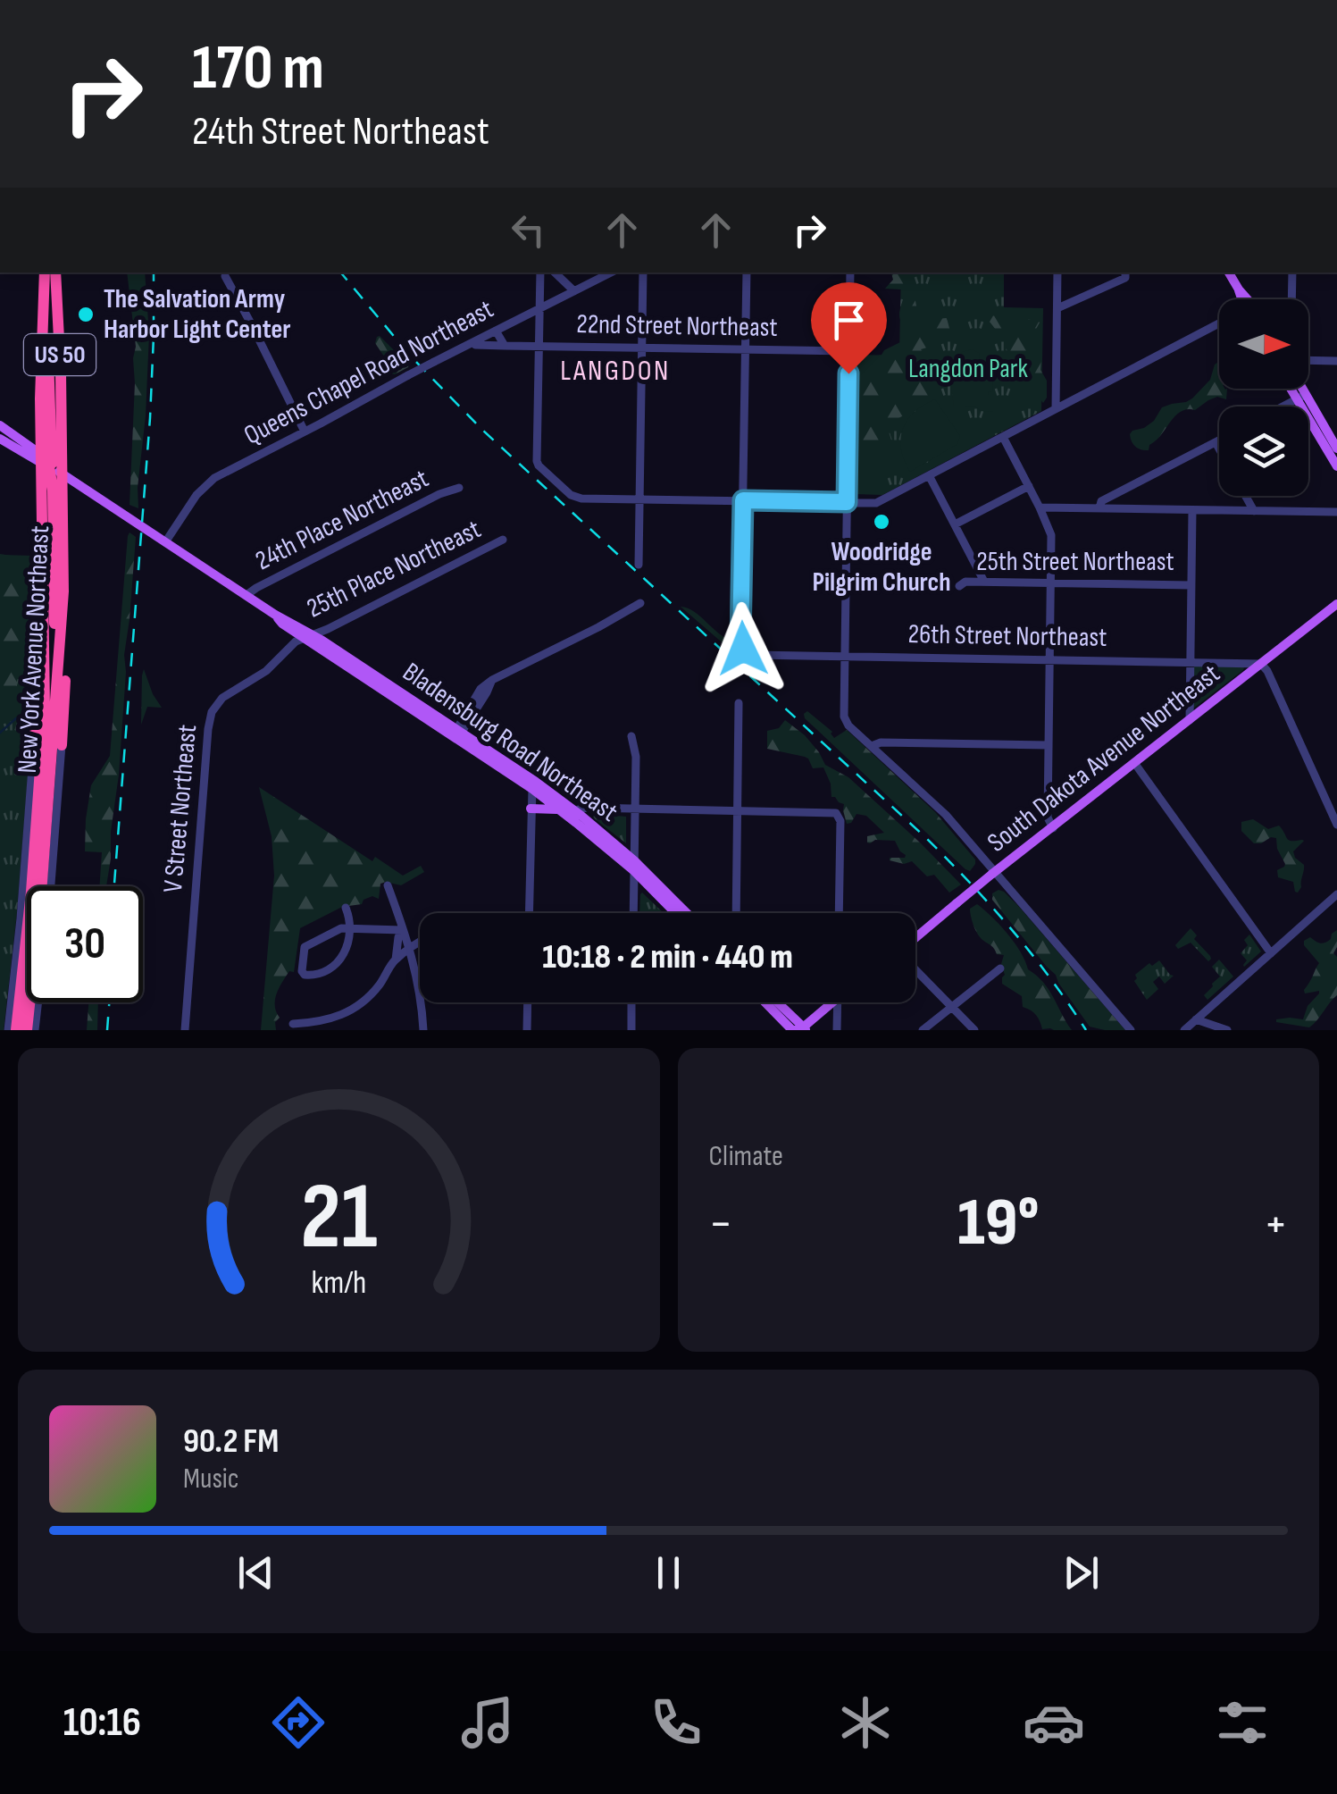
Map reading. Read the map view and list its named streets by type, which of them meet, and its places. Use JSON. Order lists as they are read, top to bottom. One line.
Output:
{"streets":{"highway":["US 50","New York Avenue Northeast"],"main road":["Bladensburg Road Northeast","South Dakota Avenue Northeast"],"street":["22nd Street Northeast","Queens Chapel Road Northeast","24th Place Northeast","25th Street Northeast","25th Place Northeast","26th Street Northeast","V Street Northeast"]},"crossings":[["Queens Chapel Road Northeast","Bladensburg Road Northeast"],["24th Place Northeast","Bladensburg Road Northeast"],["25th Place Northeast","Bladensburg Road Northeast"],["25th Place Northeast","V Street Northeast"],["26th Street Northeast","South Dakota Avenue Northeast"],["New York Avenue Northeast","Bladensburg Road Northeast"],["Bladensburg Road Northeast","V Street Northeast"]],"districts":["LANGDON"],"parks":["Langdon Park"],"places":["The Salvation Army Harbor Light Center","Woodridge Pilgrim Church"],"north":"right","page":{"turn":["170 m","24th Street Northeast"],"limit":"30","trip":"10:18 · 2 min · 440 m","tile":"Climate","heat":["−","19°","+"],"song":["90.2 FM","Music"],"tabs":"10:16","gauge":["21","km/h"]}}
